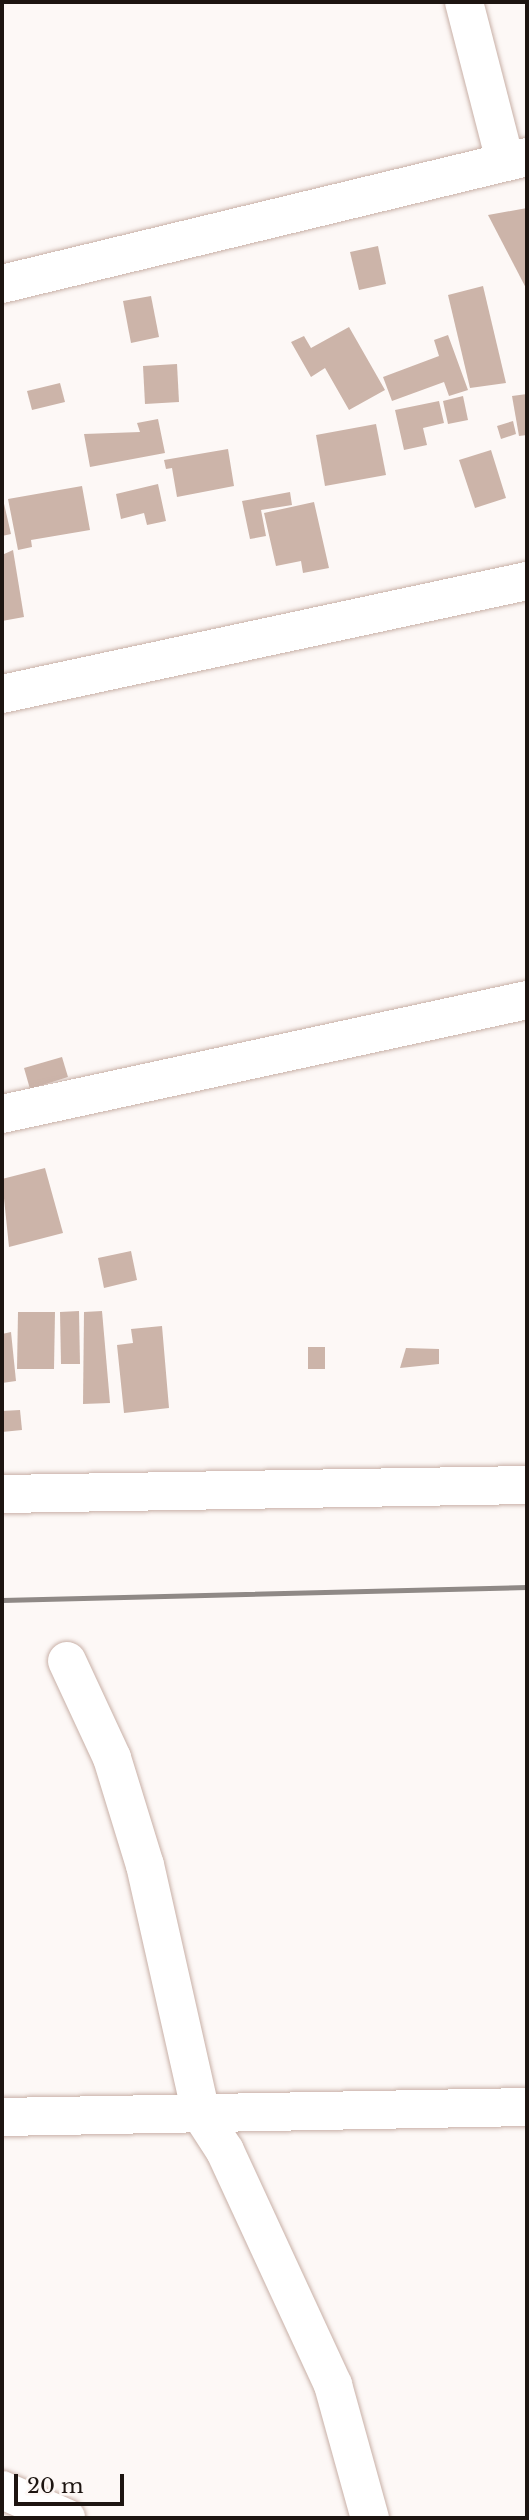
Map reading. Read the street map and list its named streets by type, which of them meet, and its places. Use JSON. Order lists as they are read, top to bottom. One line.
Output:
{"scale_bar":"20 m"}
